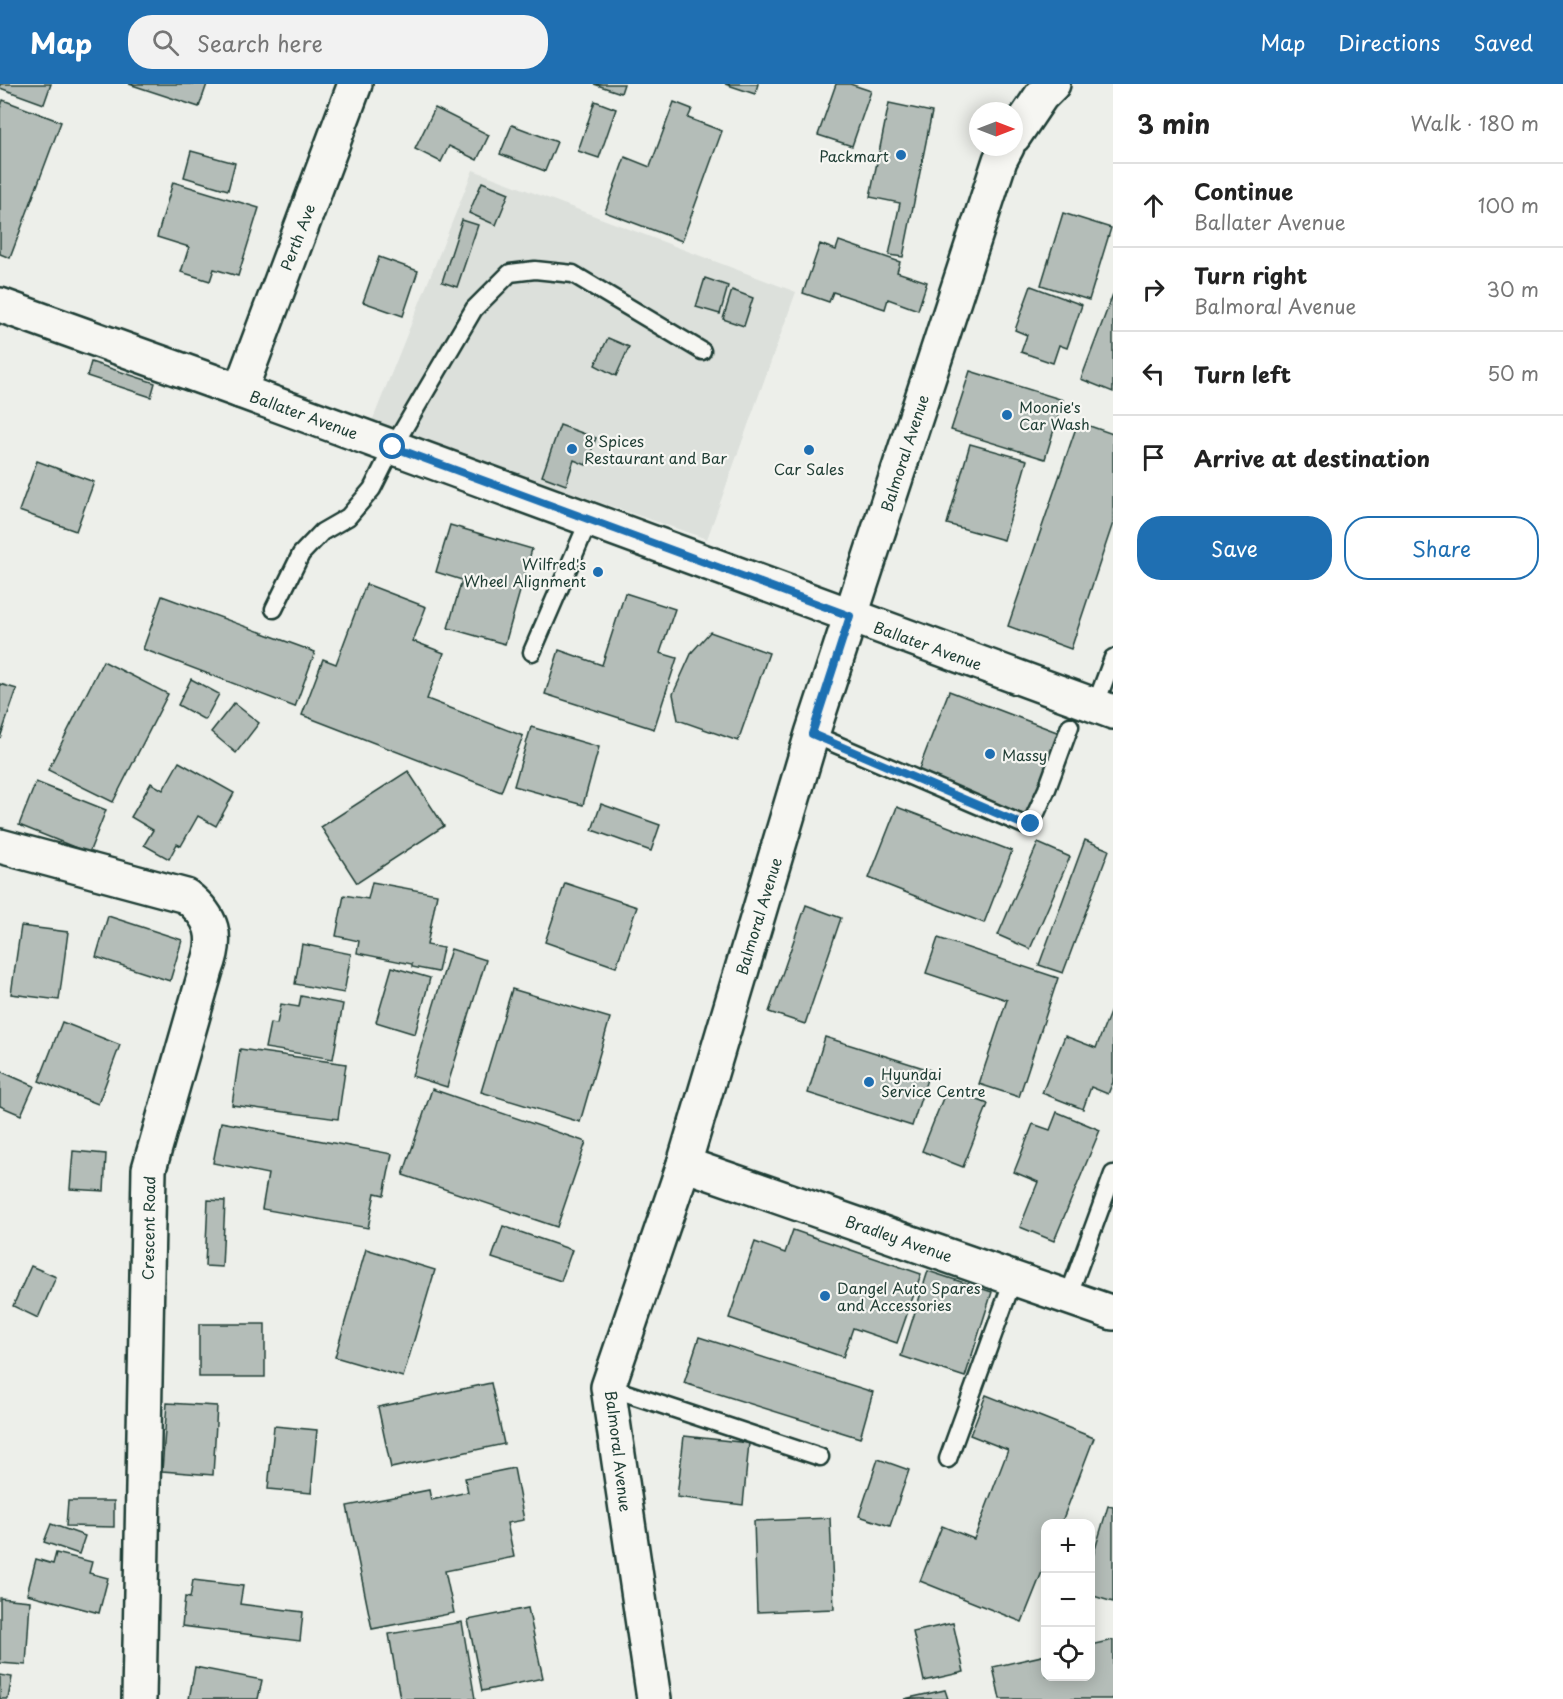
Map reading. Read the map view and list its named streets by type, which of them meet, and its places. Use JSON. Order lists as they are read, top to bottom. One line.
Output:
{"streets":{"street":["Perth Ave","Ballater Avenue","Balmoral Avenue","Crescent Road","Bradley Avenue"]},"crossings":[["Perth Ave","Ballater Avenue"],["Ballater Avenue","Balmoral Avenue"],["Balmoral Avenue","Bradley Avenue"]],"places":["Packmart","Moonie's Car Wash","8 Spices Restaurant and Bar","Car Sales","Wilfred's Wheel Alignment","Massy","Hyundai Service Centre","Dangel Auto Spares and Accessories"],"north":"right","page":{"header":"Map","search":"Search here","nav":["Map","Directions","Saved"],"heading":["3 min","Walk · 180 m"],"list":[["Continue","Ballater Avenue","100 m"],["Turn right","Balmoral Avenue","30 m"],["Turn left","50 m"],"Arrive at destination"],"buttons":["Save","Share"],"map_buttons":["+","−"]}}
